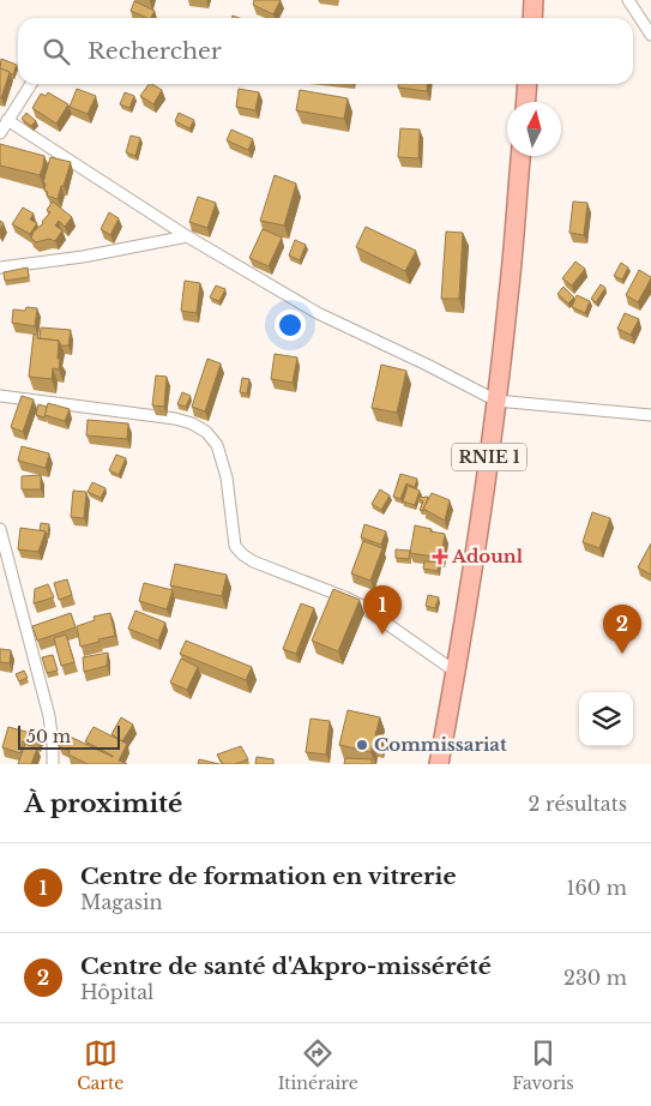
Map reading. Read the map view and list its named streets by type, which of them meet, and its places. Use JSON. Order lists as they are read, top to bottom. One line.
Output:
{"streets":{"highway":["RNIE 1"]},"places":{"health":["Adounl"],"other":["Commissariat"]},"scale_bar":"50 m","north":"top","page":{"search":"Rechercher","pins":["1","2"],"scale":"50 m","heading":["À proximité","2 résultats"],"list":[{"mark":"1","name":"Centre de formation en vitrerie","note":"Magasin","value":"160 m"},{"mark":"2","name":"Centre de santé d'Akpro-missérété","note":"Hôpital","value":"230 m"}],"nav":["Carte","Itinéraire","Favoris"]}}
